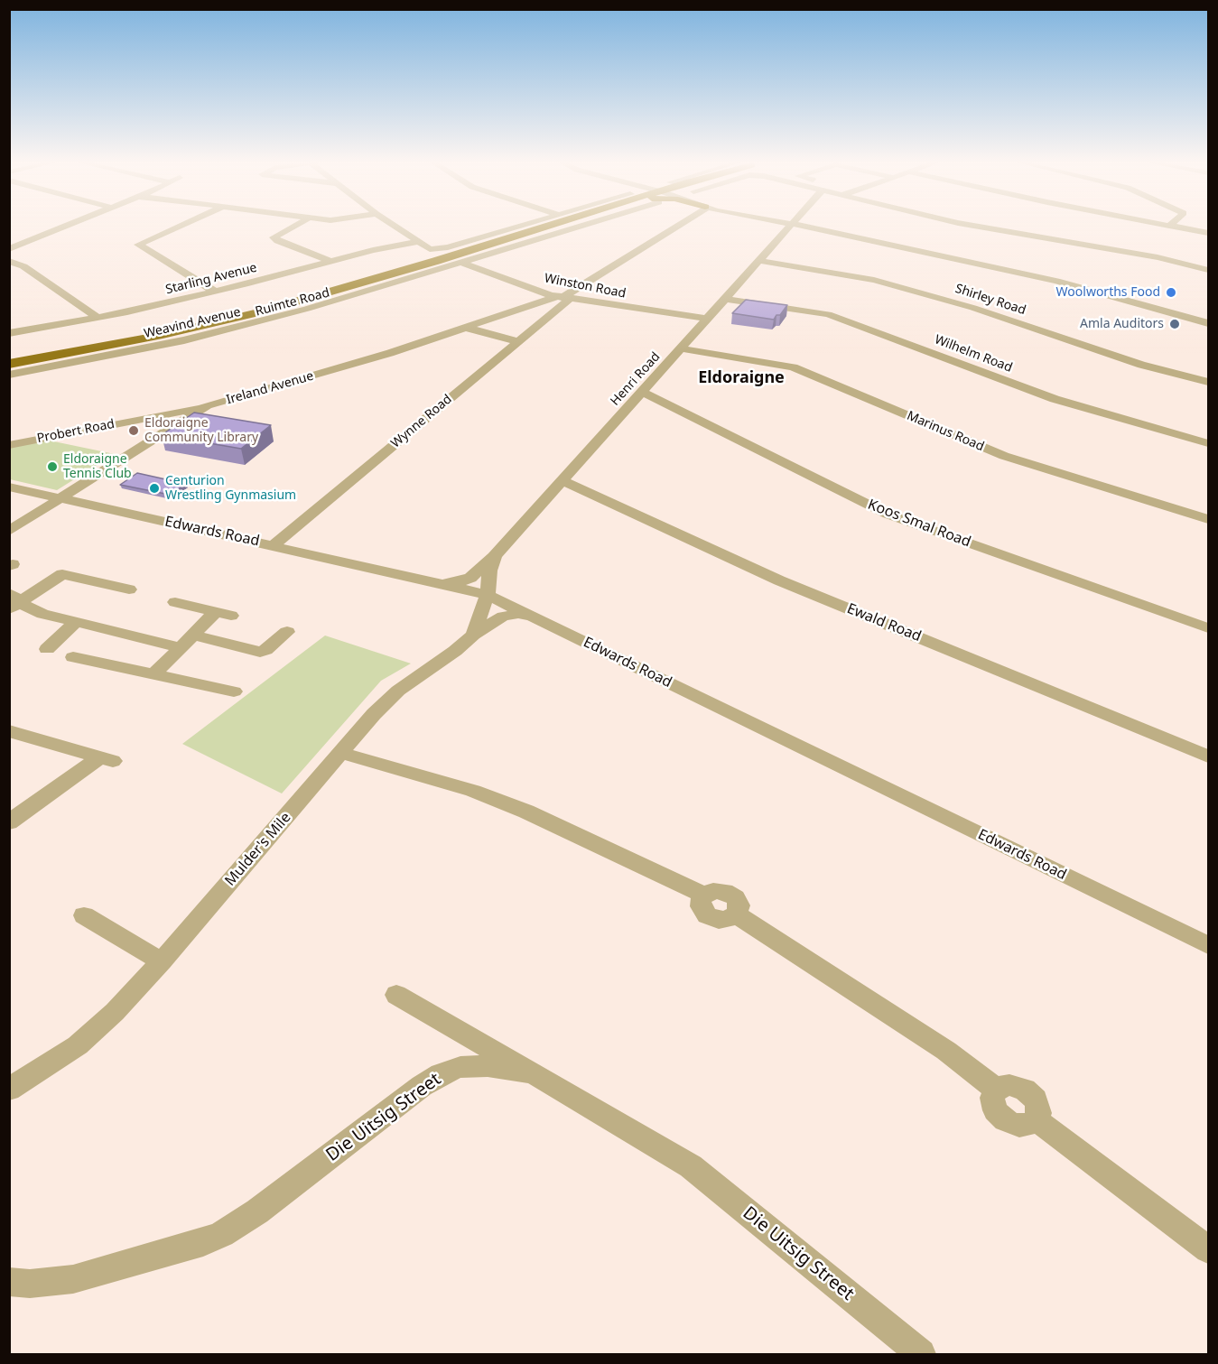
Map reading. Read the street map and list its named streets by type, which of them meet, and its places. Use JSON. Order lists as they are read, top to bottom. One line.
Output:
{"streets":{"main road":["Ruimte Road"],"street":["Starling Avenue","Winston Road","Shirley Road","Weavind Avenue","Wilhelm Road","Henri Road","Ireland Avenue","Wynne Road","Probert Road","Marinus Road","Koos Smal Road","Edwards Road","Ewald Road","Mulder's Mile","Die Uitsig Street"]},"crossings":[["Winston Road","Weavind Avenue"],["Winston Road","Henri Road"],["Winston Road","Ireland Avenue"],["Winston Road","Wynne Road"],["Shirley Road","Henri Road"],["Wilhelm Road","Henri Road"],["Henri Road","Marinus Road"],["Henri Road","Koos Smal Road"],["Henri Road","Edwards Road"],["Henri Road","Ewald Road"],["Henri Road","Mulder's Mile"],["Ireland Avenue","Wynne Road"],["Ireland Avenue","Probert Road"],["Ireland Avenue","Edwards Road"],["Wynne Road","Edwards Road"],["Edwards Road","Mulder's Mile"]],"districts":["Eldoraigne"],"places":["Woolworths Food","Amla Auditors","Eldoraigne Community Library","Eldoraigne Tennis Club","Centurion Wrestling Gynmasium"]}
